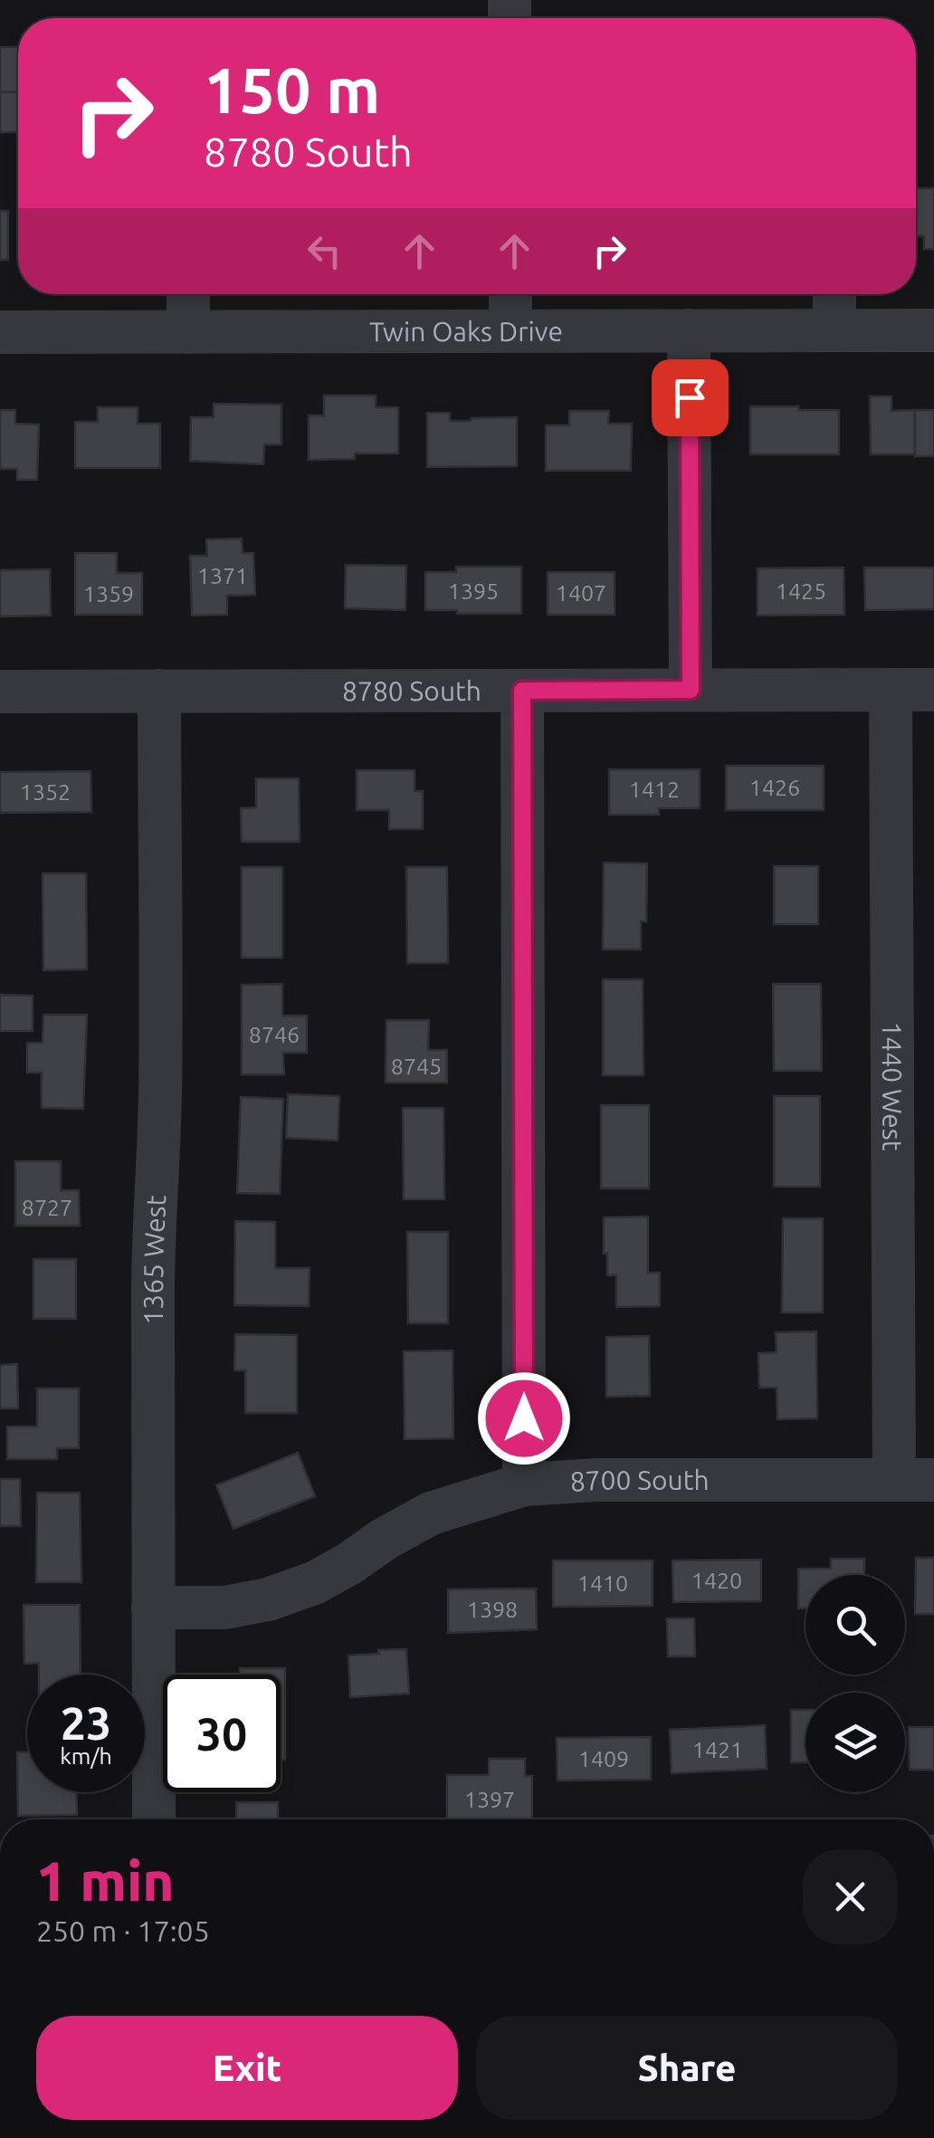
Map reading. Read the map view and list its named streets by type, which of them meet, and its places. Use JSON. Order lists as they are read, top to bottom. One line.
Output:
{"streets":{"street":["Twin Oaks Drive","8780 South","1440 West","1365 West","8700 South"]},"crossings":[["8780 South","1440 West"],["8780 South","1365 West"],["1440 West","8700 South"],["1365 West","8700 South"]],"house_numbers":["1371","1395","1425","1407","1359","1426","1412","1352","8746","8745","8727","1420","1410","1398","1421","1409","1397"],"page":{"turn":["150 m","8780 South"],"speed":"23 km/h","limit":"30","heading":["1 min","250 m · 17:05"],"buttons":["Exit","Share"]}}
